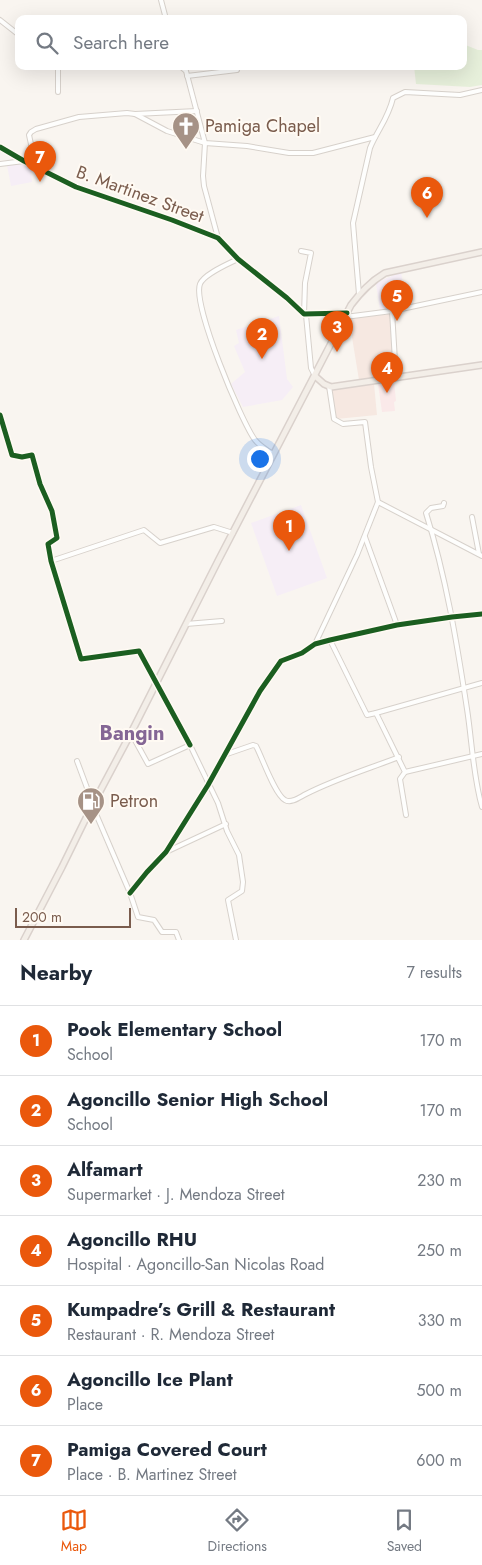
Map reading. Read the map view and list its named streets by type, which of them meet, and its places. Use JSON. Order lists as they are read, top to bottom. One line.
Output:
{"streets":{"street":["B. Martinez Street"]},"districts":["Bangin"],"places":{"church":["Pamiga Chapel"],"fuel station":["Petron"]},"scale_bar":"200 m","page":{"search":"Search here","pins":["7","6","5","3","2","4","1"],"scale":"200 m","heading":["Nearby","7 results"],"list":[{"mark":"1","name":"Pook Elementary School","note":"School","value":"170 m"},{"mark":"2","name":"Agoncillo Senior High School","note":"School","value":"170 m"},{"mark":"3","name":"Alfamart","note":"Supermarket · J. Mendoza Street","value":"230 m"},{"mark":"4","name":"Agoncillo RHU","note":"Hospital · Agoncillo-San Nicolas Road","value":"250 m"},{"mark":"5","name":"Kumpadre’s Grill & Restaurant","note":"Restaurant · R. Mendoza Street","value":"330 m"},{"mark":"6","name":"Agoncillo Ice Plant","note":"Place","value":"500 m"},{"mark":"7","name":"Pamiga Covered Court","note":"Place · B. Martinez Street","value":"600 m"}],"nav":["Map","Directions","Saved"]}}
